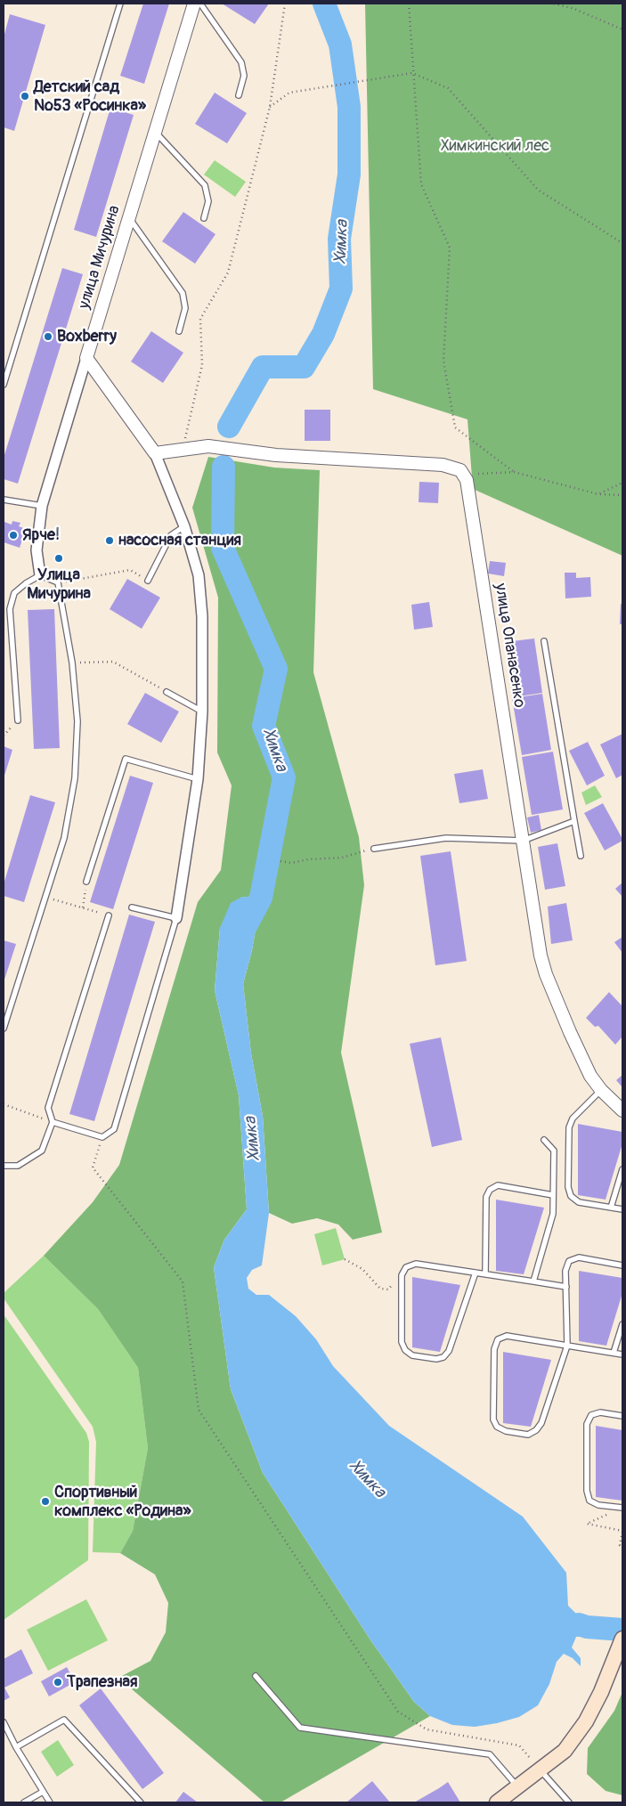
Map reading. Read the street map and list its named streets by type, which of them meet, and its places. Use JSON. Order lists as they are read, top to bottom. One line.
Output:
{"streets":{"street":["улица Мичурина","улица Опанасенко"]},"water":["Химка"],"parks":["Химкинский лес"],"places":["Детский сад №53 «Росинка»","Boxberry","Ярче!","насосная станция","Улица Мичурина","Спортивный комплекс «Родина»","Трапезная"]}
